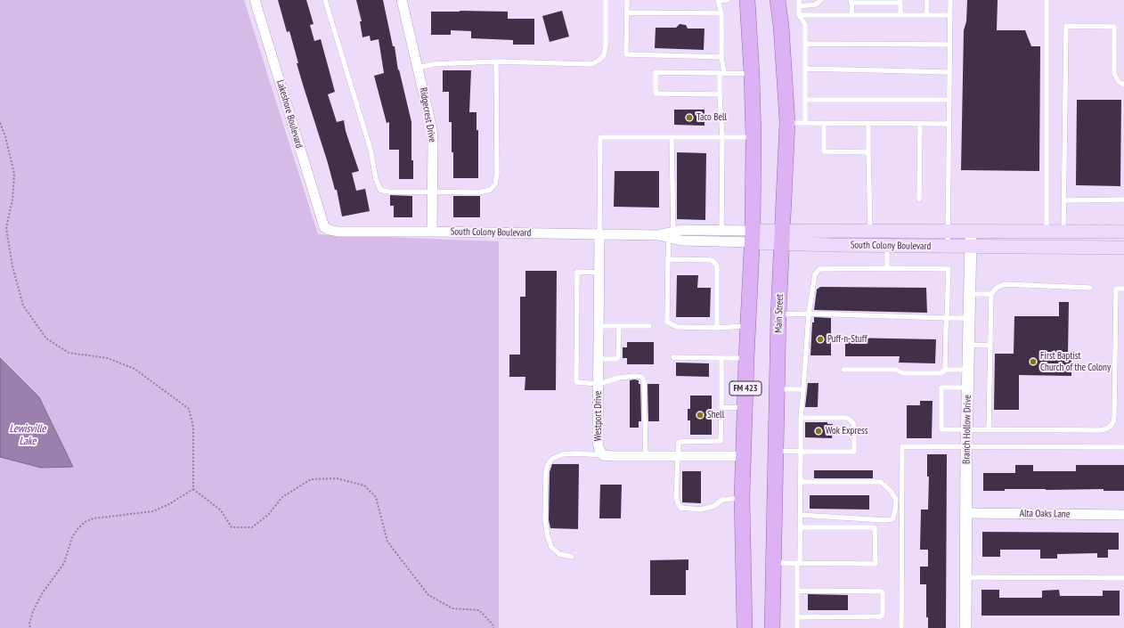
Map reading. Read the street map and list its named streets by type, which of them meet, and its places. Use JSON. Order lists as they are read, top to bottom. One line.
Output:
{"streets":{"main road":["South Colony Boulevard","Main Street","FM 423"],"street":["Lakeshore Boulevard","Ridgecrest Drive","Westport Drive","Branch Hollow Drive","Alta Oaks Lane"]},"crossings":[["Lakeshore Boulevard","South Colony Boulevard"],["Ridgecrest Drive","South Colony Boulevard"],["South Colony Boulevard","Main Street"],["South Colony Boulevard","FM 423"],["South Colony Boulevard","Westport Drive"],["South Colony Boulevard","Branch Hollow Drive"],["FM 423","Westport Drive"],["Branch Hollow Drive","Alta Oaks Lane"]],"water":["Lewisville Lake"],"places":["Taco Bell","Puff-n-Stuff","First Baptist Church of the Colony","Shell","Wok Express"]}
